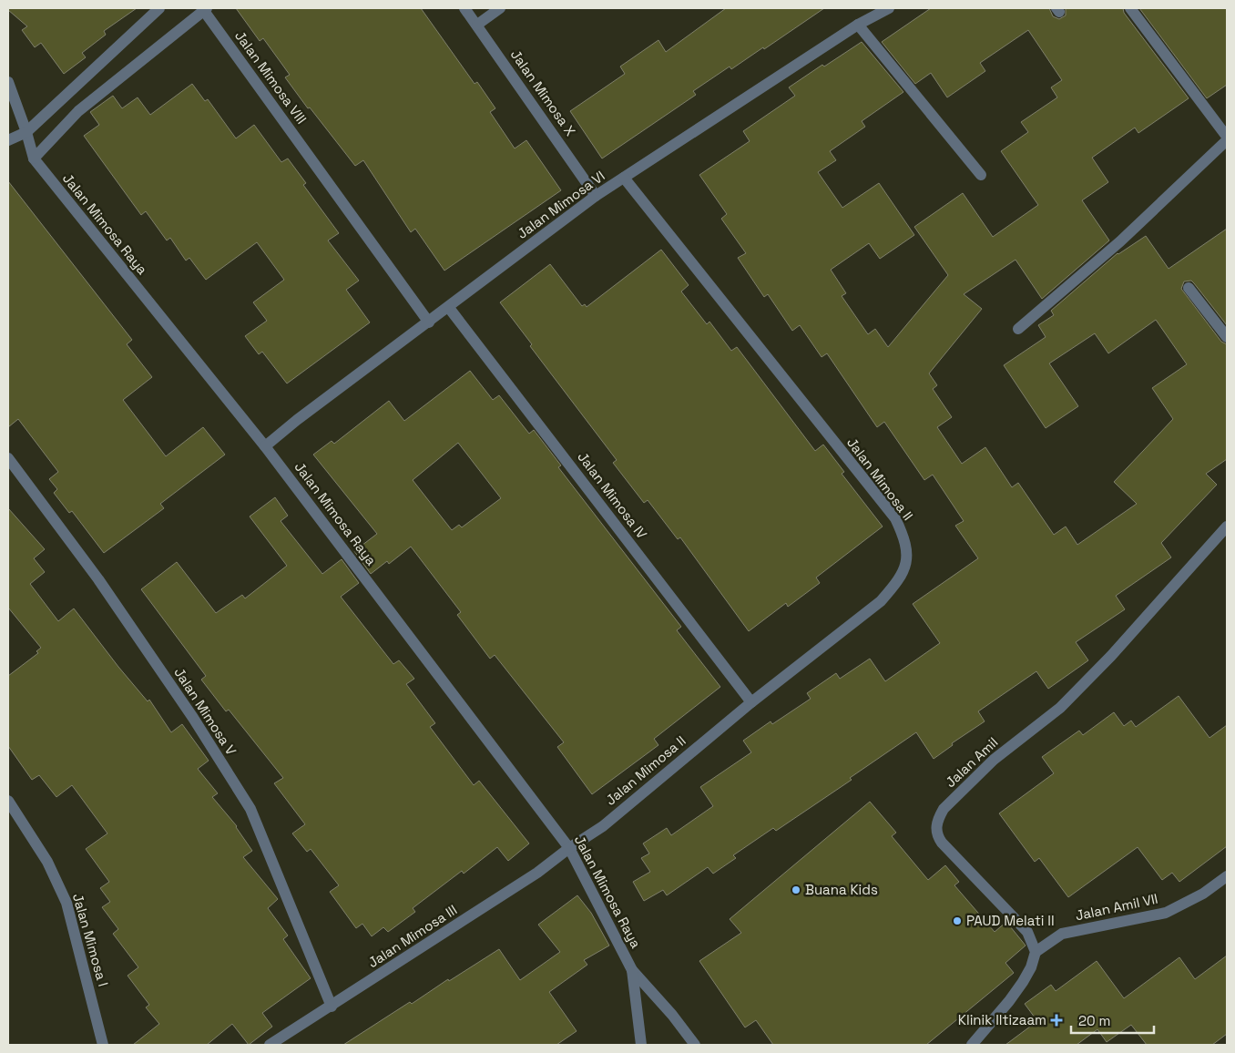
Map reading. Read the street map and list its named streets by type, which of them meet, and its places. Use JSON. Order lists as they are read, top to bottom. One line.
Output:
{"streets":{"street":["Jalan Mimosa VIII","Jalan Mimosa X","Jalan Mimosa VI","Jalan Mimosa Raya","Jalan Mimosa II","Jalan Mimosa IV","Jalan Mimosa V","Jalan Amil","Jalan Amil VII","Jalan Mimosa III","Jalan Mimosa I"]},"crossings":[["Jalan Mimosa VIII","Jalan Mimosa VI"],["Jalan Mimosa VIII","Jalan Mimosa Raya"],["Jalan Mimosa X","Jalan Mimosa VI"],["Jalan Mimosa VI","Jalan Mimosa Raya"],["Jalan Mimosa VI","Jalan Mimosa II"],["Jalan Mimosa VI","Jalan Mimosa IV"],["Jalan Mimosa Raya","Jalan Mimosa II"],["Jalan Mimosa Raya","Jalan Mimosa III"],["Jalan Mimosa II","Jalan Mimosa IV"],["Jalan Mimosa II","Jalan Mimosa III"],["Jalan Mimosa V","Jalan Mimosa III"],["Jalan Amil","Jalan Amil VII"]],"places":{"other":["Buana Kids","PAUD Melati II"],"health":["Klinik Iltizaam"]},"scale_bar":"20 m"}
